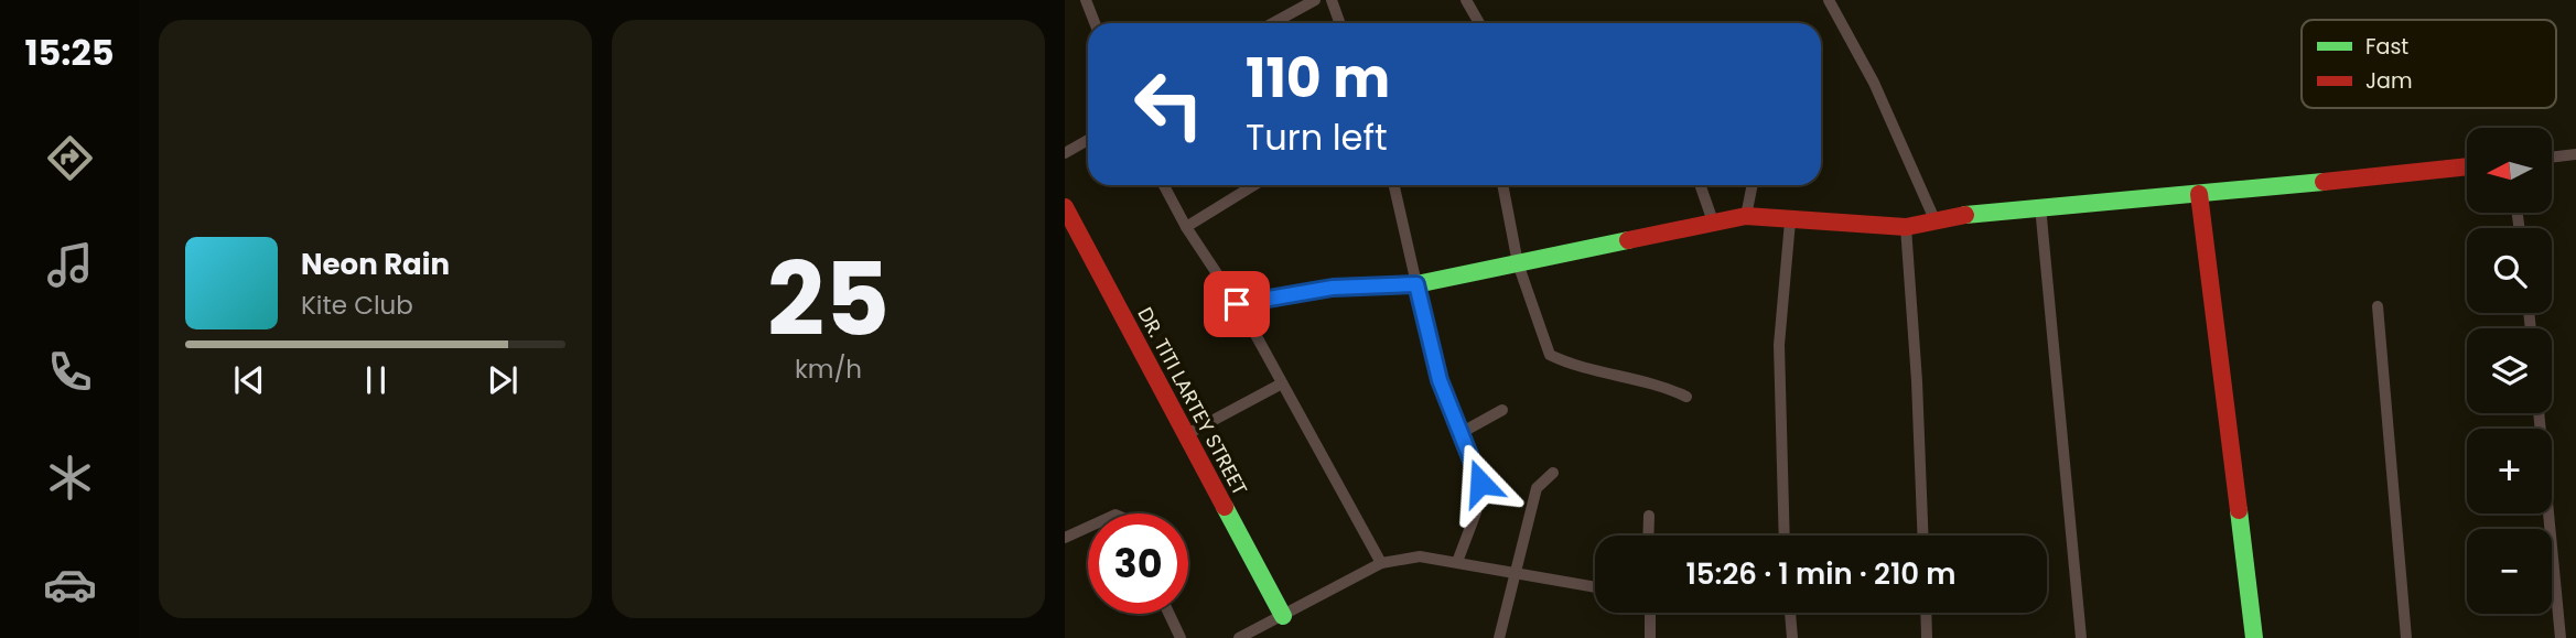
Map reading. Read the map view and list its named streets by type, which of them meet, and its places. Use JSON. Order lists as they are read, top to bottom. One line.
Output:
{"streets":{"street":["DR. TITI LARTEY STREET"]},"legend":["Fast","Jam"],"north":"left","page":{"tabs":"15:25","tile":["25","km/h"],"turn":["110 m","Turn left"],"map_buttons":["+","−"],"song":["Neon Rain","Kite Club"],"limit":"30","trip":"15:26 · 1 min · 210 m"}}
